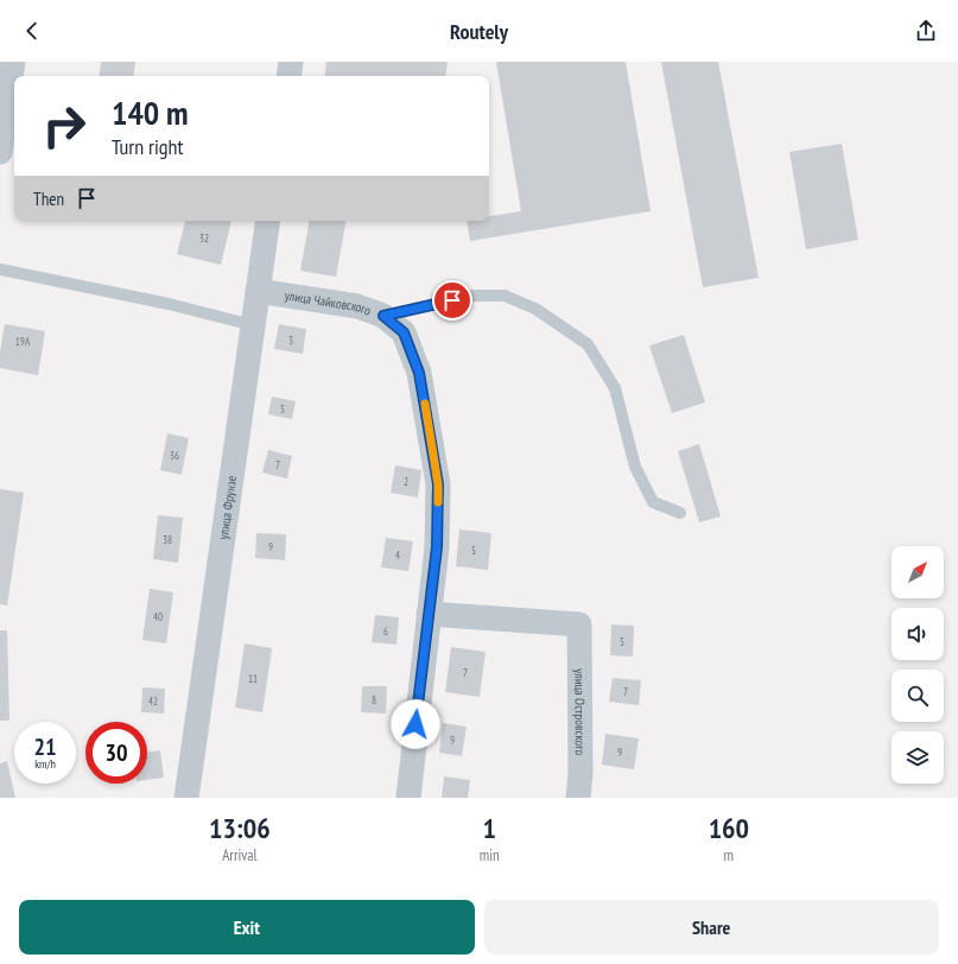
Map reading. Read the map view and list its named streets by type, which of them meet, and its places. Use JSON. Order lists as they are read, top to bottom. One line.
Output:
{"streets":{"street":["улица Чайковского","улица Фрунзе","улица Островского"]},"crossings":[["улица Чайковского","улица Фрунзе"],["улица Чайковского","улица Островского"]],"house_numbers":["32","3","19А","5","36","7","2","38","9","5","4","40","6","5","7","11","7","8","42","9","9"],"north":"top right","page":{"header":"Routely","turn":["140 m","Turn right"],"then":"Then","speed":"21 km/h","limit":"30","eta":["13:06","Arrival","1","min","160","m"],"buttons":["Exit","Share"]}}
